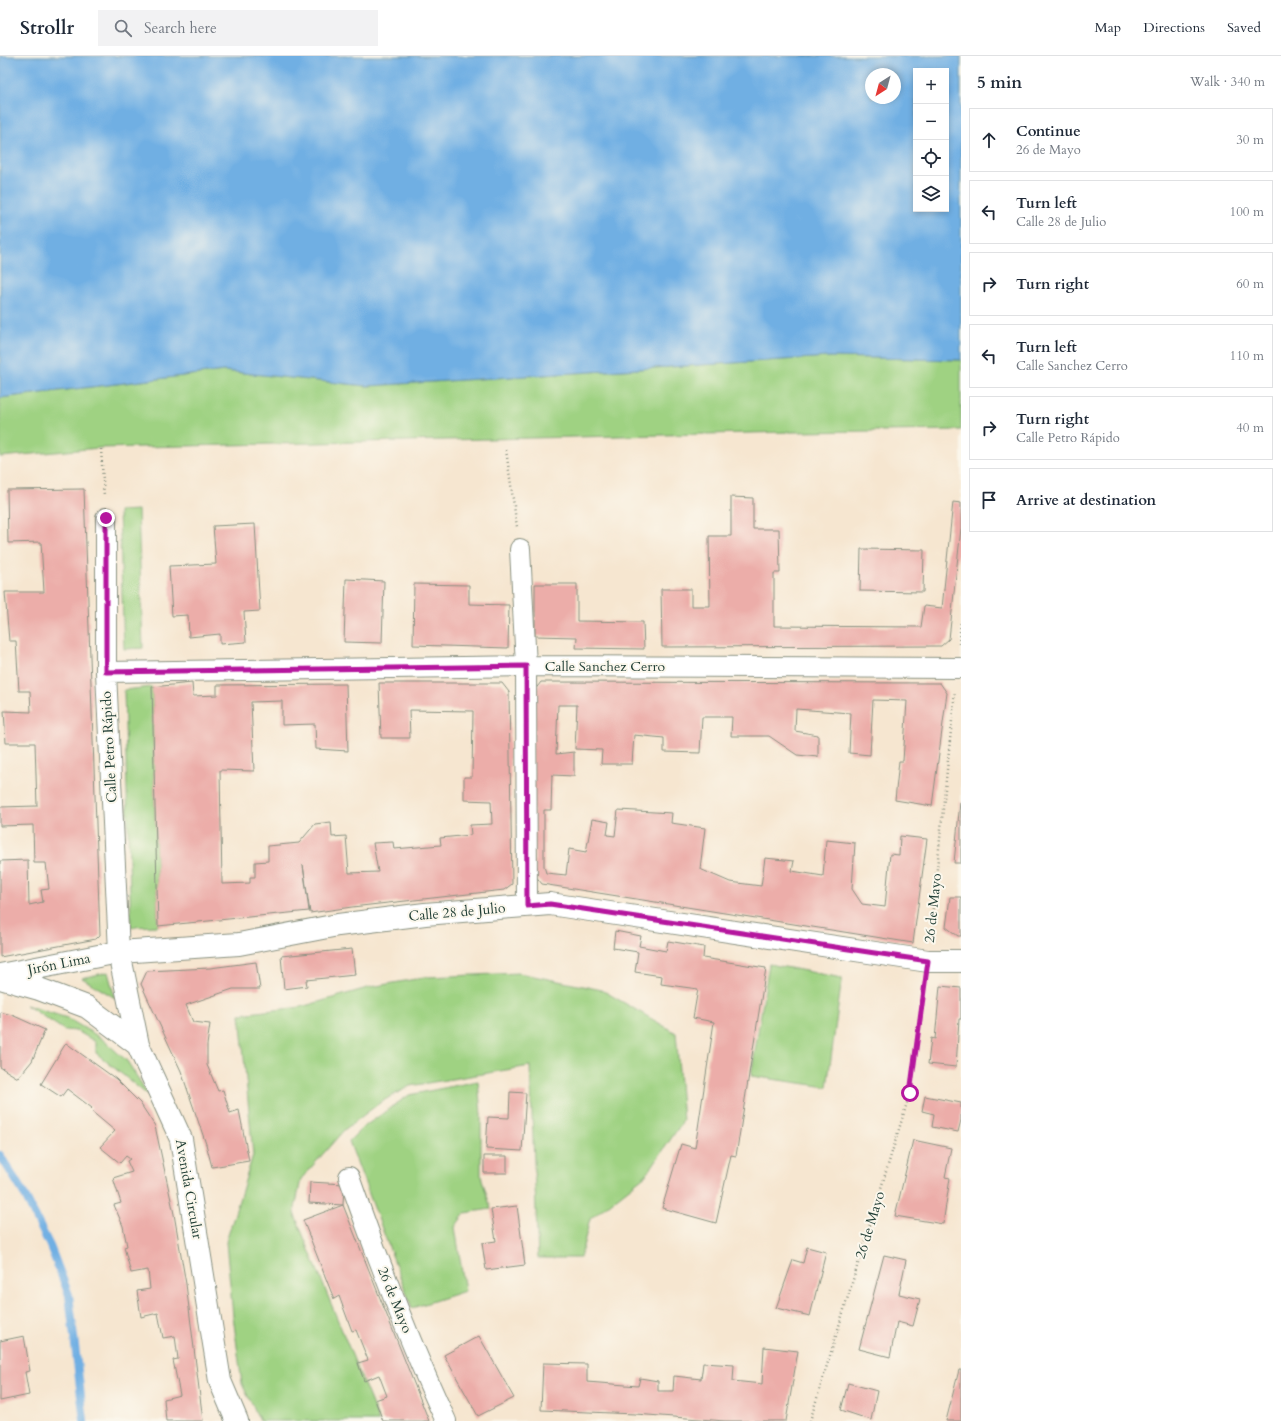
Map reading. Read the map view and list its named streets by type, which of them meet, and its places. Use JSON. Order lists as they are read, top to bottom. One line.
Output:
{"streets":{"street":["Calle Sanchez Cerro","Calle Petro Rápido","26 de Mayo","Calle 28 de Julio","Jirón Lima","Avenida Circular"]},"crossings":[["Calle Sanchez Cerro","Calle Petro Rápido"],["Calle Sanchez Cerro","26 de Mayo"],["Calle Petro Rápido","Calle 28 de Julio"],["Calle Petro Rápido","Jirón Lima"],["26 de Mayo","Calle 28 de Julio"],["Calle 28 de Julio","Jirón Lima"]],"north":"bottom left","page":{"header":"Strollr","search":"Search here","nav":["Map","Directions","Saved"],"heading":["5 min","Walk · 340 m"],"map_buttons":["+","−"],"list":[["Continue","26 de Mayo","30 m"],["Turn left","Calle 28 de Julio","100 m"],["Turn right","60 m"],["Turn left","Calle Sanchez Cerro","110 m"],["Turn right","Calle Petro Rápido","40 m"],"Arrive at destination"]}}
